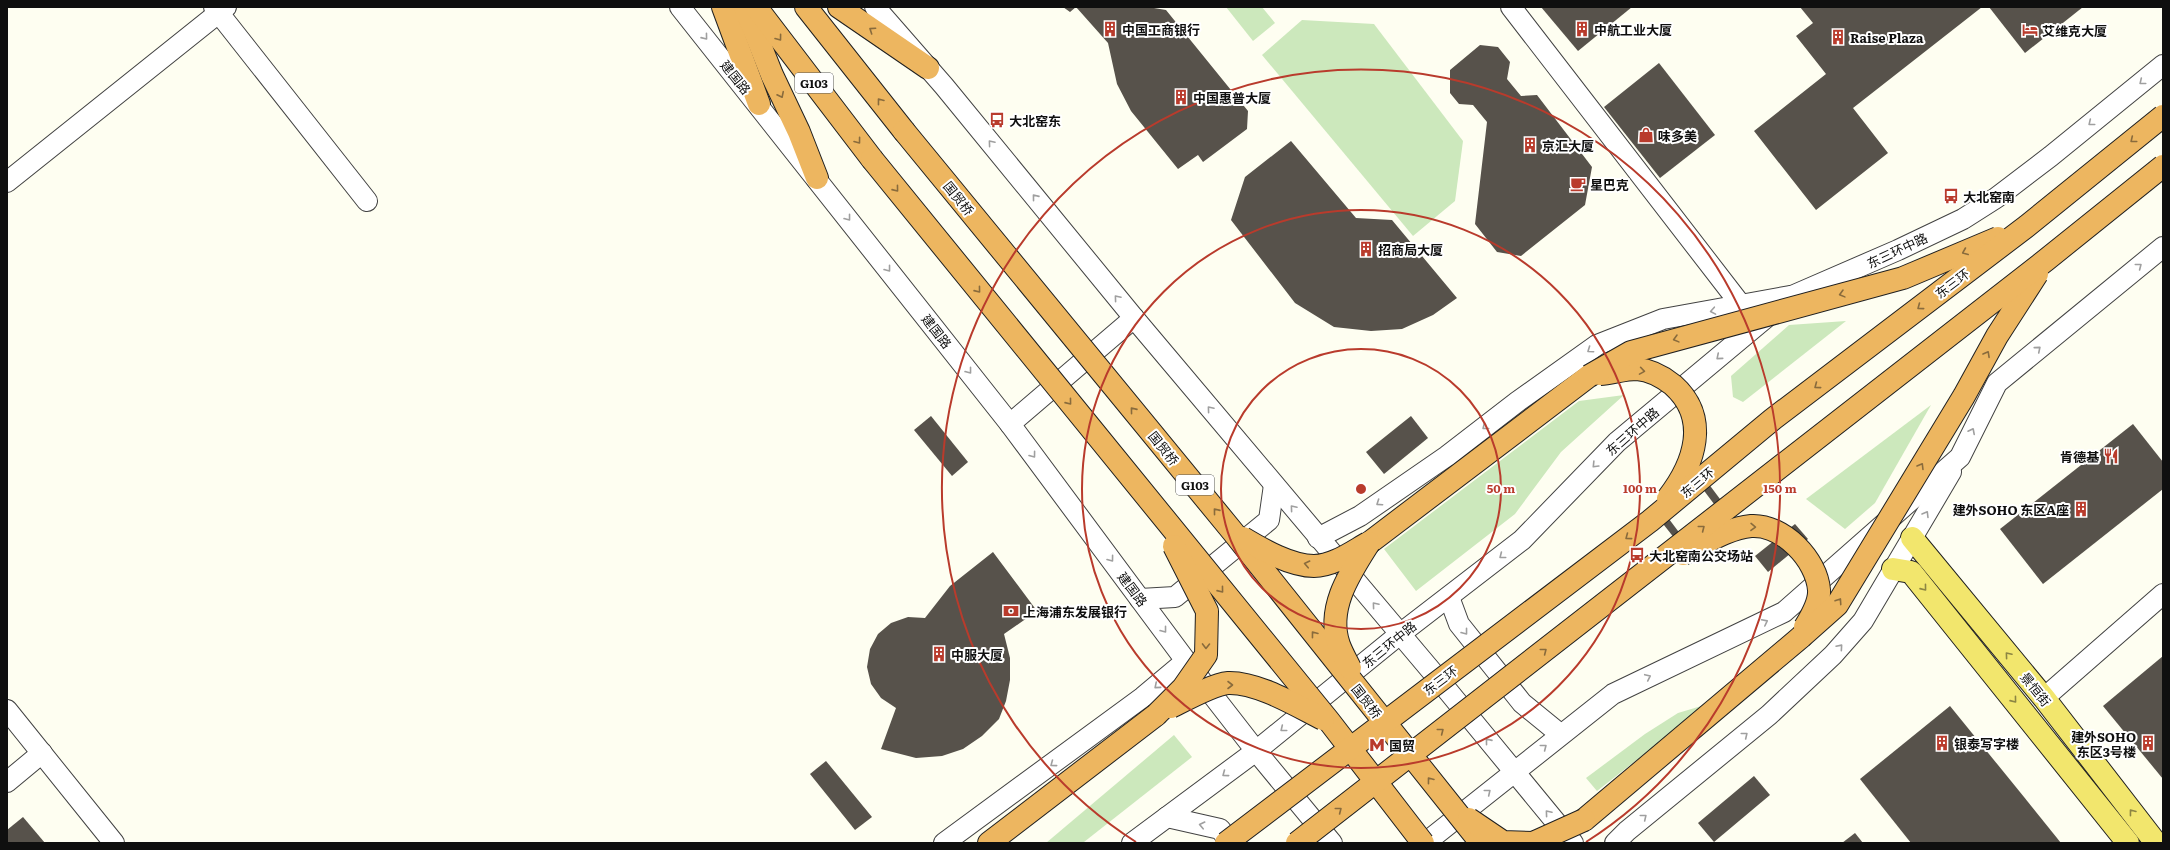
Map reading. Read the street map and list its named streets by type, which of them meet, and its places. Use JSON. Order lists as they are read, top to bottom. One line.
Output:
{"streets":{"highway":["G103","国贸桥","东三环"],"main road":["景恒街"],"street":["建国路","东三环中路"]},"crossings":[["建国路","东三环中路"]],"places":{"building":["中国工商银行","中航工业大厦","Raise Plaza","中国惠普大厦","京汇大厦","招商局大厦","建外SOHO 东区A座","中服大厦","银泰写字楼","建外SOHO 东区3号楼"],"hotel":["艾维克大厦"],"bus stop":["大北窑东","大北窑南","大北窑南公交场站"],"shop":["味多美"],"cafe":["星巴克"],"restaurant":["肯德基"],"bank":["上海浦东发展银行"],"metro station":["国贸"]},"rings":["50 m","100 m","150 m"]}
